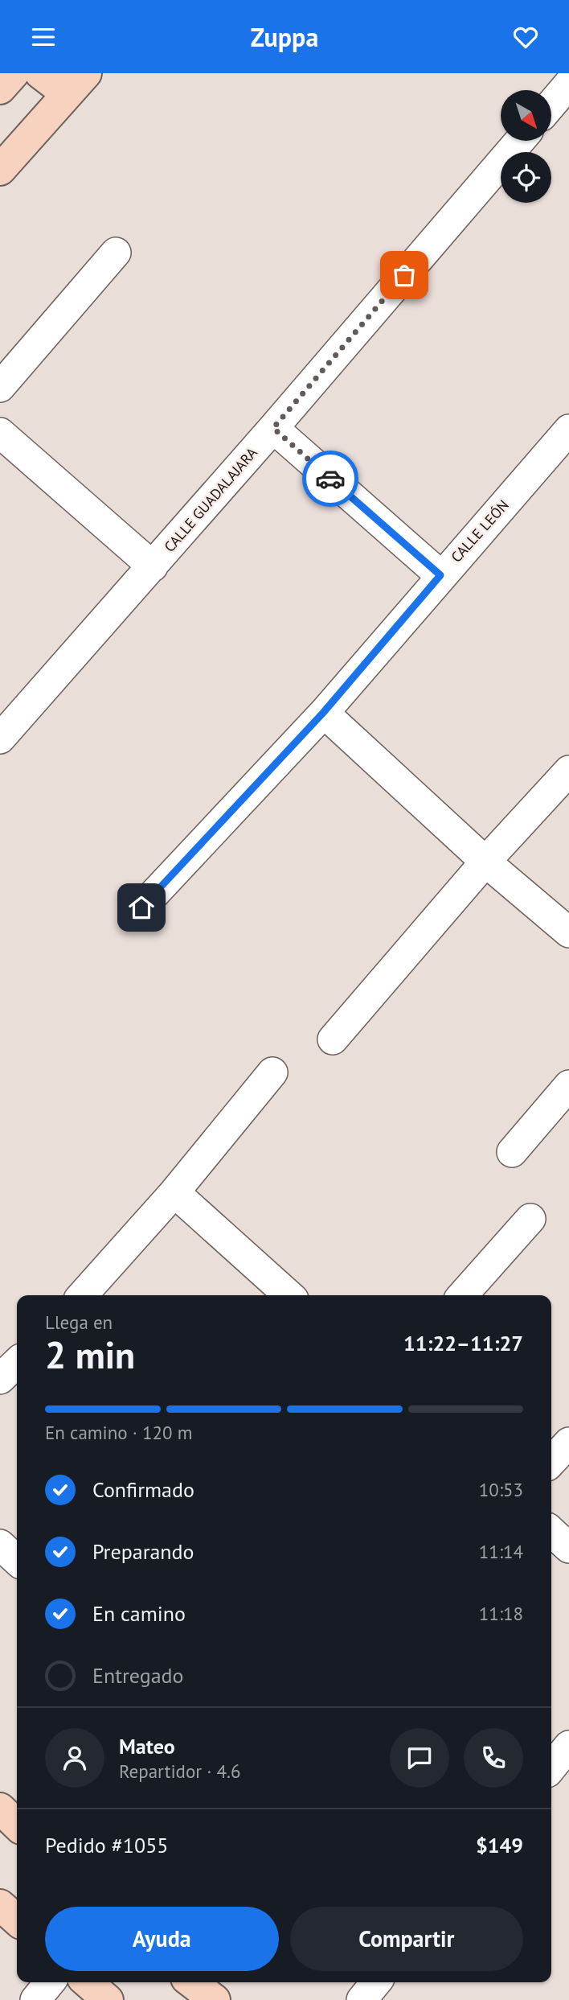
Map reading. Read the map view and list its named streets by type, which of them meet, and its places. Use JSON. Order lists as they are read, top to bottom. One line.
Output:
{"streets":{"street":["CALLE GUADALAJARA","CALLE LEÓN"]},"north":"bottom right","page":{"header":"Zuppa","heading":["2 min","Llega en","11:22–11:27"],"panel":["Mateo","Repartidor · 4.6","Pedido #1055","$149"],"bar":"En camino · 120 m","list":[["Confirmado","10:53"],["Preparando","11:14"],["En camino","11:18"],"Entregado"],"buttons":["Ayuda","Compartir"]}}
